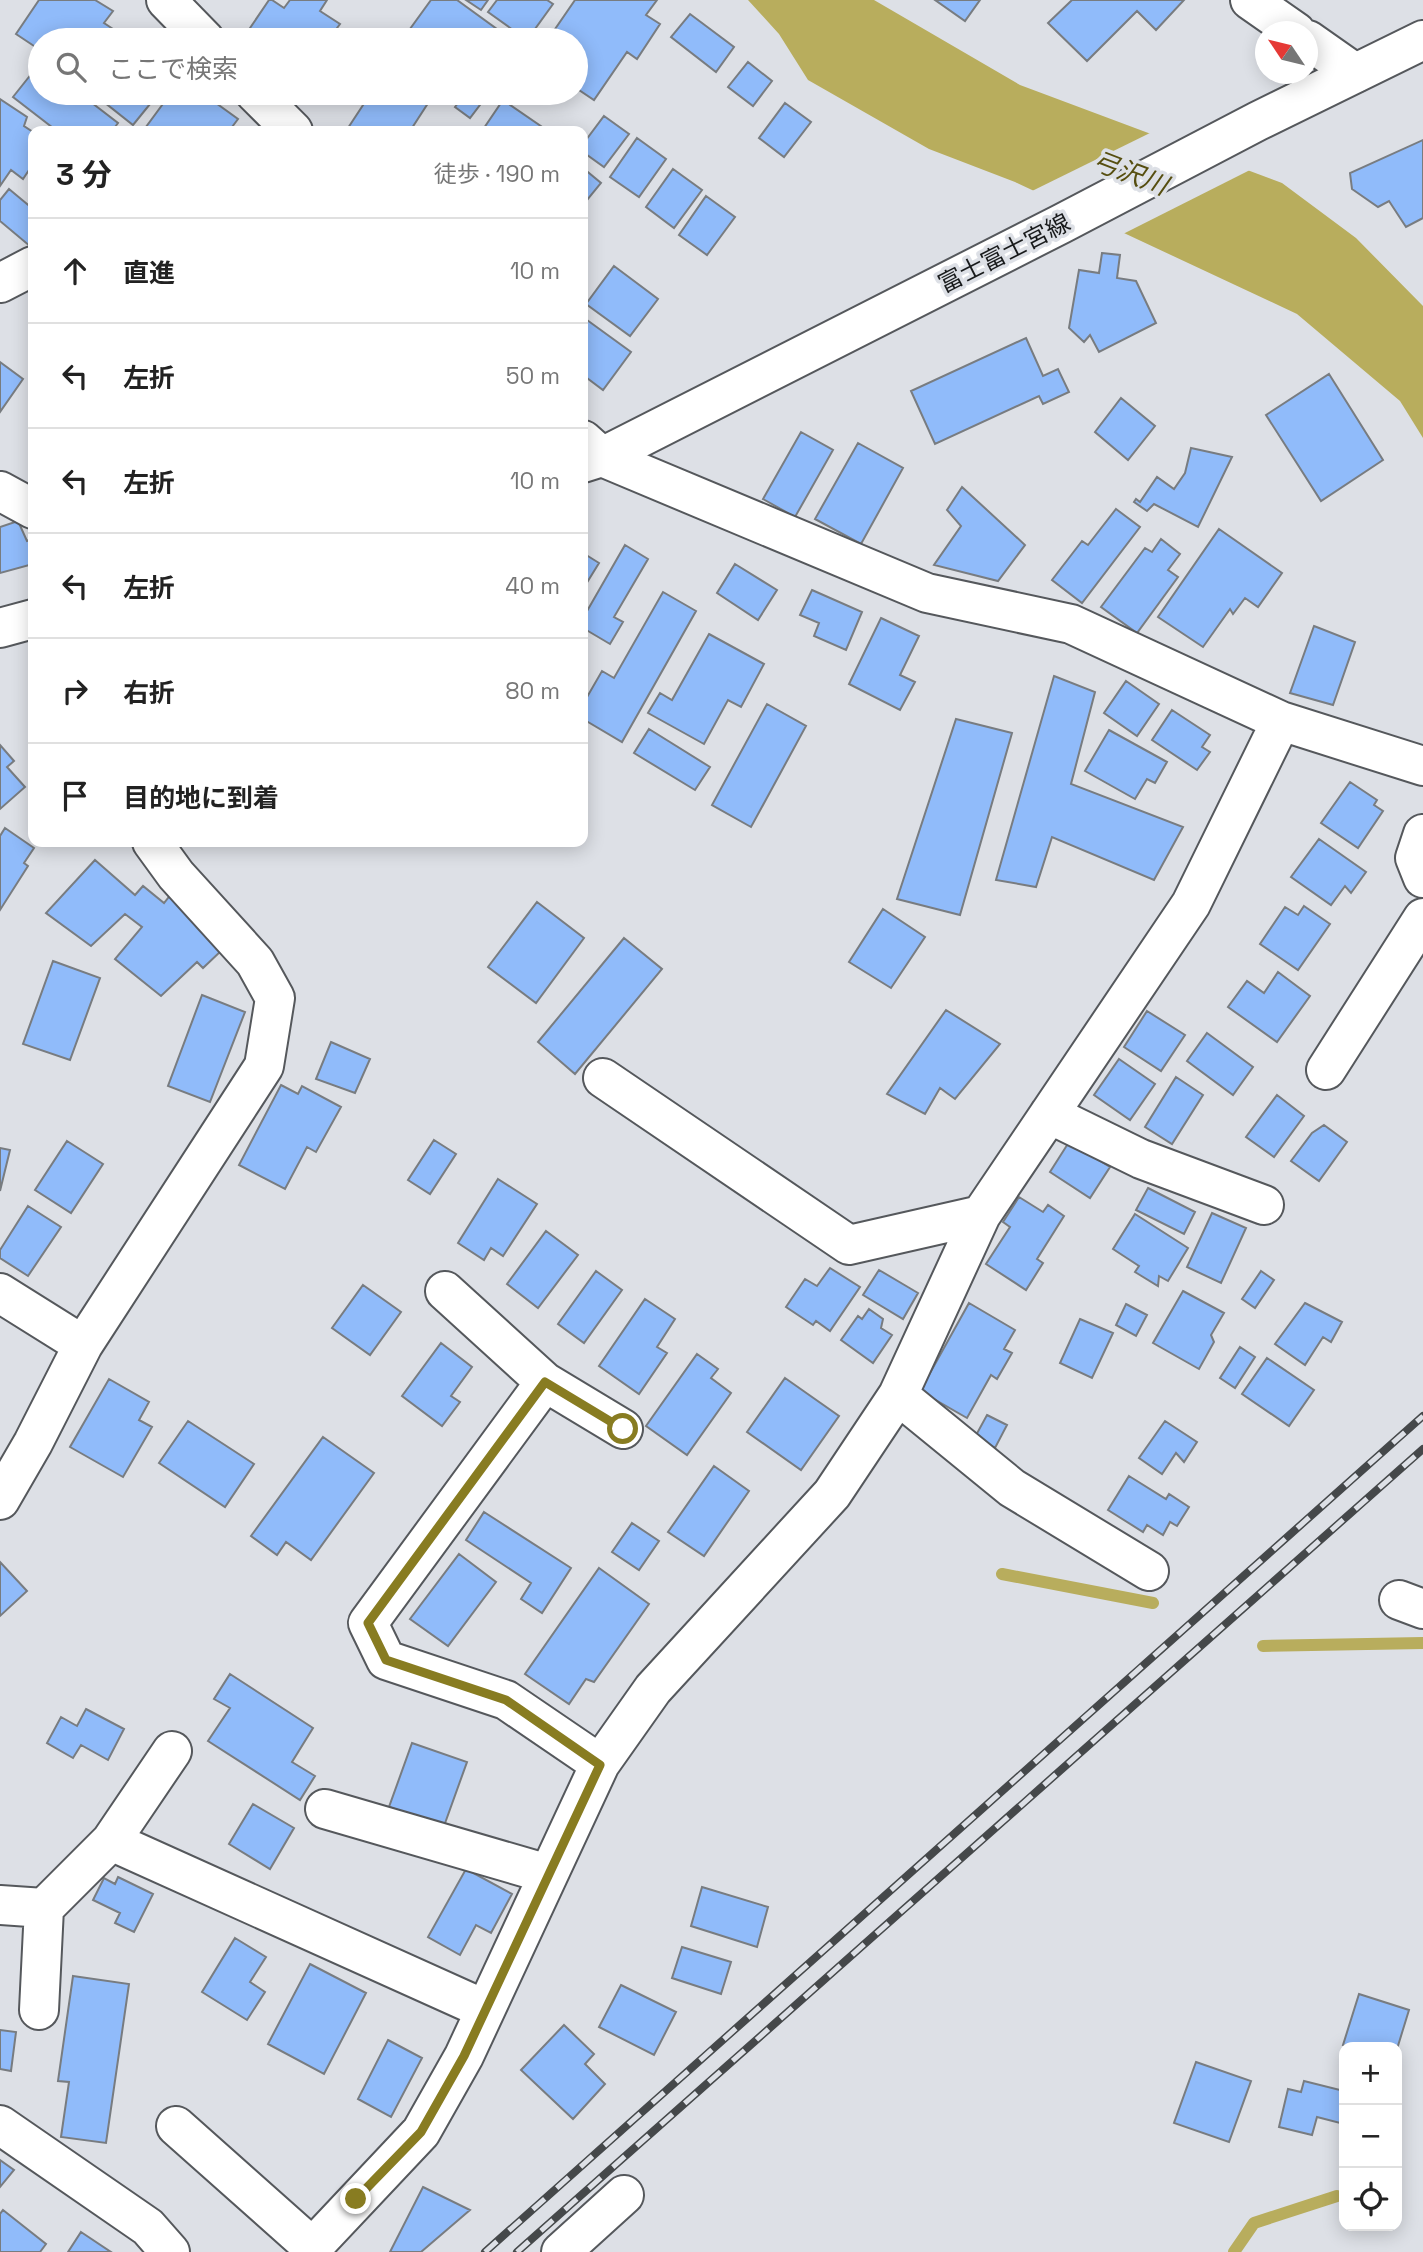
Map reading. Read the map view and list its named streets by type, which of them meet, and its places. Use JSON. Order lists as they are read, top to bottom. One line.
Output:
{"streets":{"street":["富士富士宮線"]},"water":["弓沢川"],"north":"top left","page":{"search":"ここで検索","heading":["3 分","徒歩 · 190 m"],"list":[["直進","10 m"],["左折","50 m"],["左折","10 m"],["左折","40 m"],["右折","80 m"],"目的地に到着"],"map_buttons":["+","−"]}}
